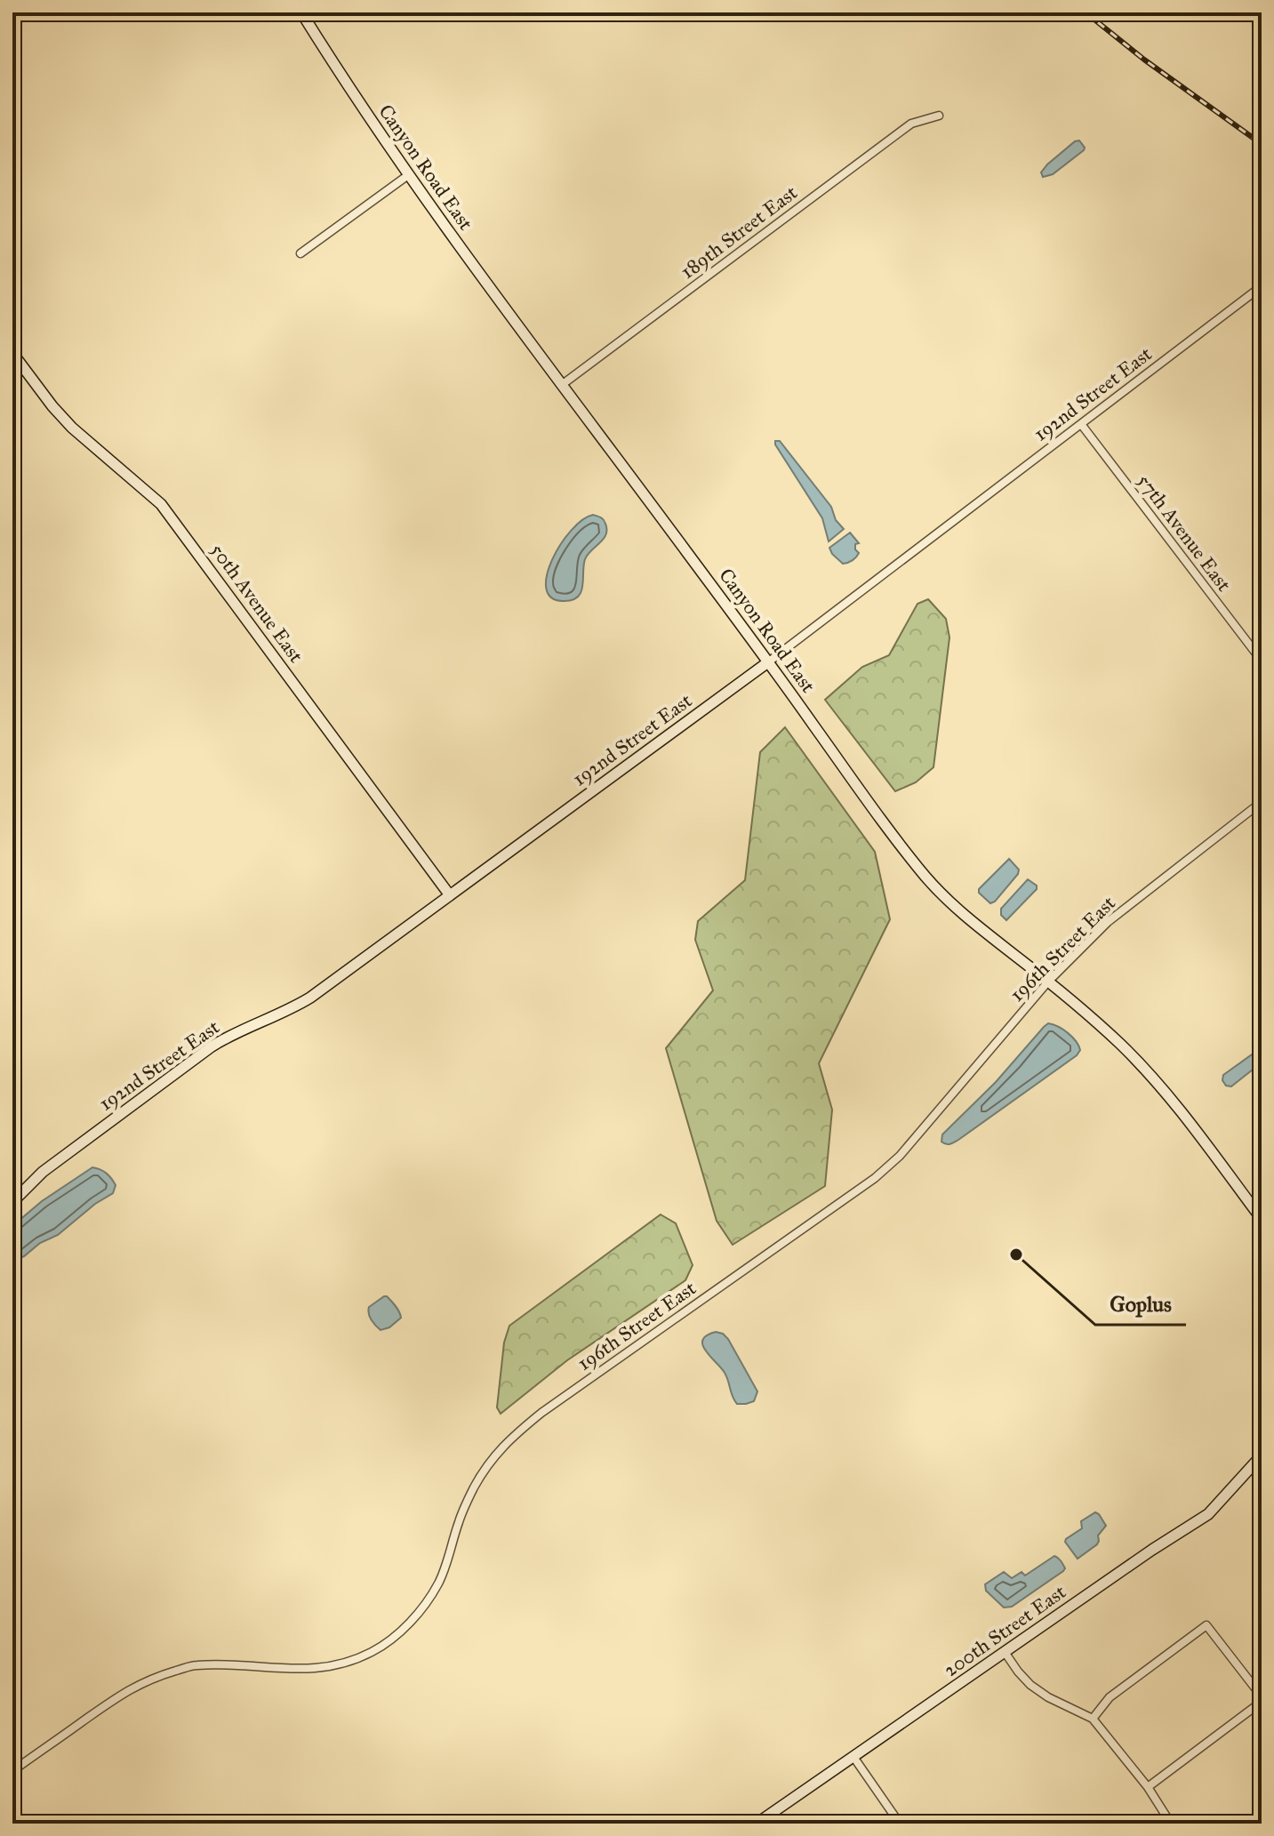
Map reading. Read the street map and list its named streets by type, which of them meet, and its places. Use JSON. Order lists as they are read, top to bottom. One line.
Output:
{"streets":{"street":["Canyon Road East","189th Street East","192nd Street East","57th Avenue East","50th Avenue East","196th Street East","200th Street East"]},"crossings":[["Canyon Road East","189th Street East"],["Canyon Road East","192nd Street East"],["Canyon Road East","196th Street East"],["192nd Street East","57th Avenue East"],["192nd Street East","50th Avenue East"]],"places":["Goplus"]}
